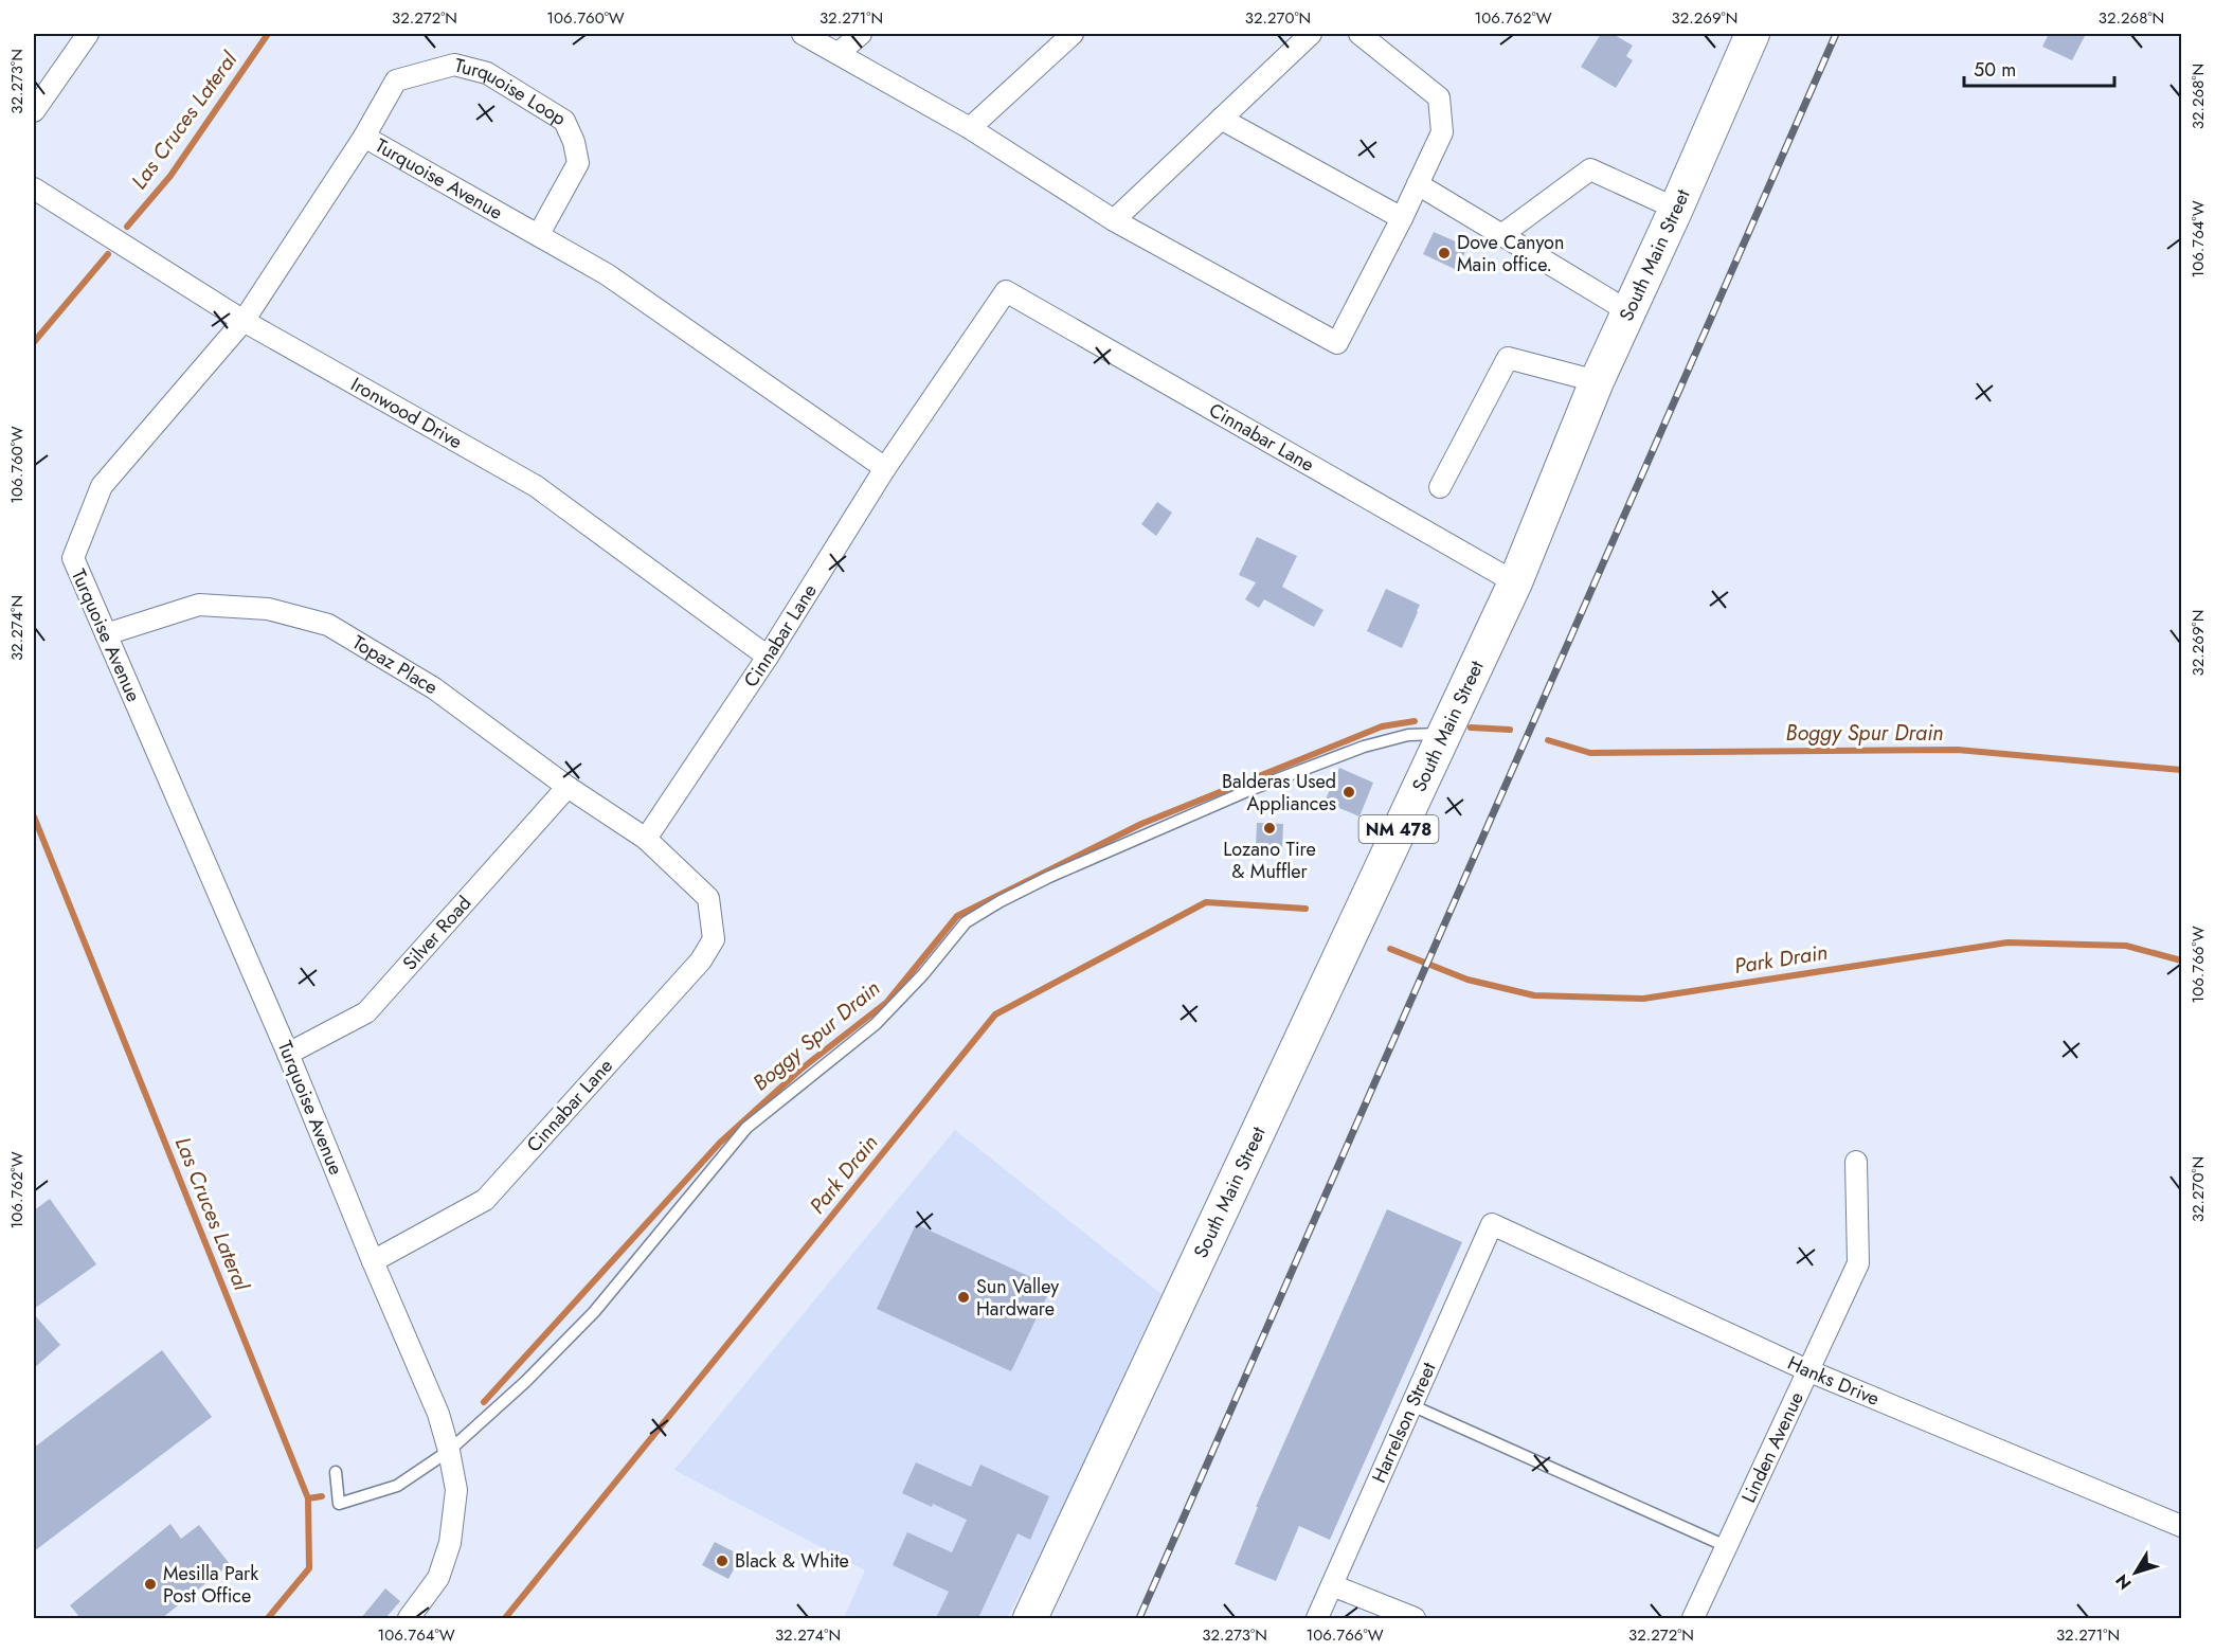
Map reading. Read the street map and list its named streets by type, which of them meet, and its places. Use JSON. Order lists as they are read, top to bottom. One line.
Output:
{"streets":{"main road":["South Main Street","NM 478"],"street":["Turquoise Loop","Turquoise Avenue","Ironwood Drive","Cinnabar Lane","Topaz Place","Silver Road","Hanks Drive","Harrelson Street","Linden Avenue"]},"crossings":[["Turquoise Loop","Turquoise Avenue"],["Turquoise Avenue","Ironwood Drive"],["Turquoise Avenue","Cinnabar Lane"],["Turquoise Avenue","Topaz Place"],["Turquoise Avenue","Silver Road"],["South Main Street","Cinnabar Lane"],["Ironwood Drive","Cinnabar Lane"],["Cinnabar Lane","Topaz Place"],["Topaz Place","Silver Road"],["Hanks Drive","Harrelson Street"],["Hanks Drive","Linden Avenue"]],"water":["Las Cruces Lateral","Boggy Spur Drain","Park Drain"],"places":["Dove Canyon Main office.","Balderas Used Appliances","Lozano Tire & Muffler","Sun Valley Hardware","Black & White","Mesilla Park Post Office"],"scale_bar":"50 m","north":"bottom left","coordinates":["32.272°N","106.760°W","32.271°N","32.270°N","106.762°W","32.269°N","32.268°N","32.273°N","106.764°W","32.274°N","106.766°W"]}
